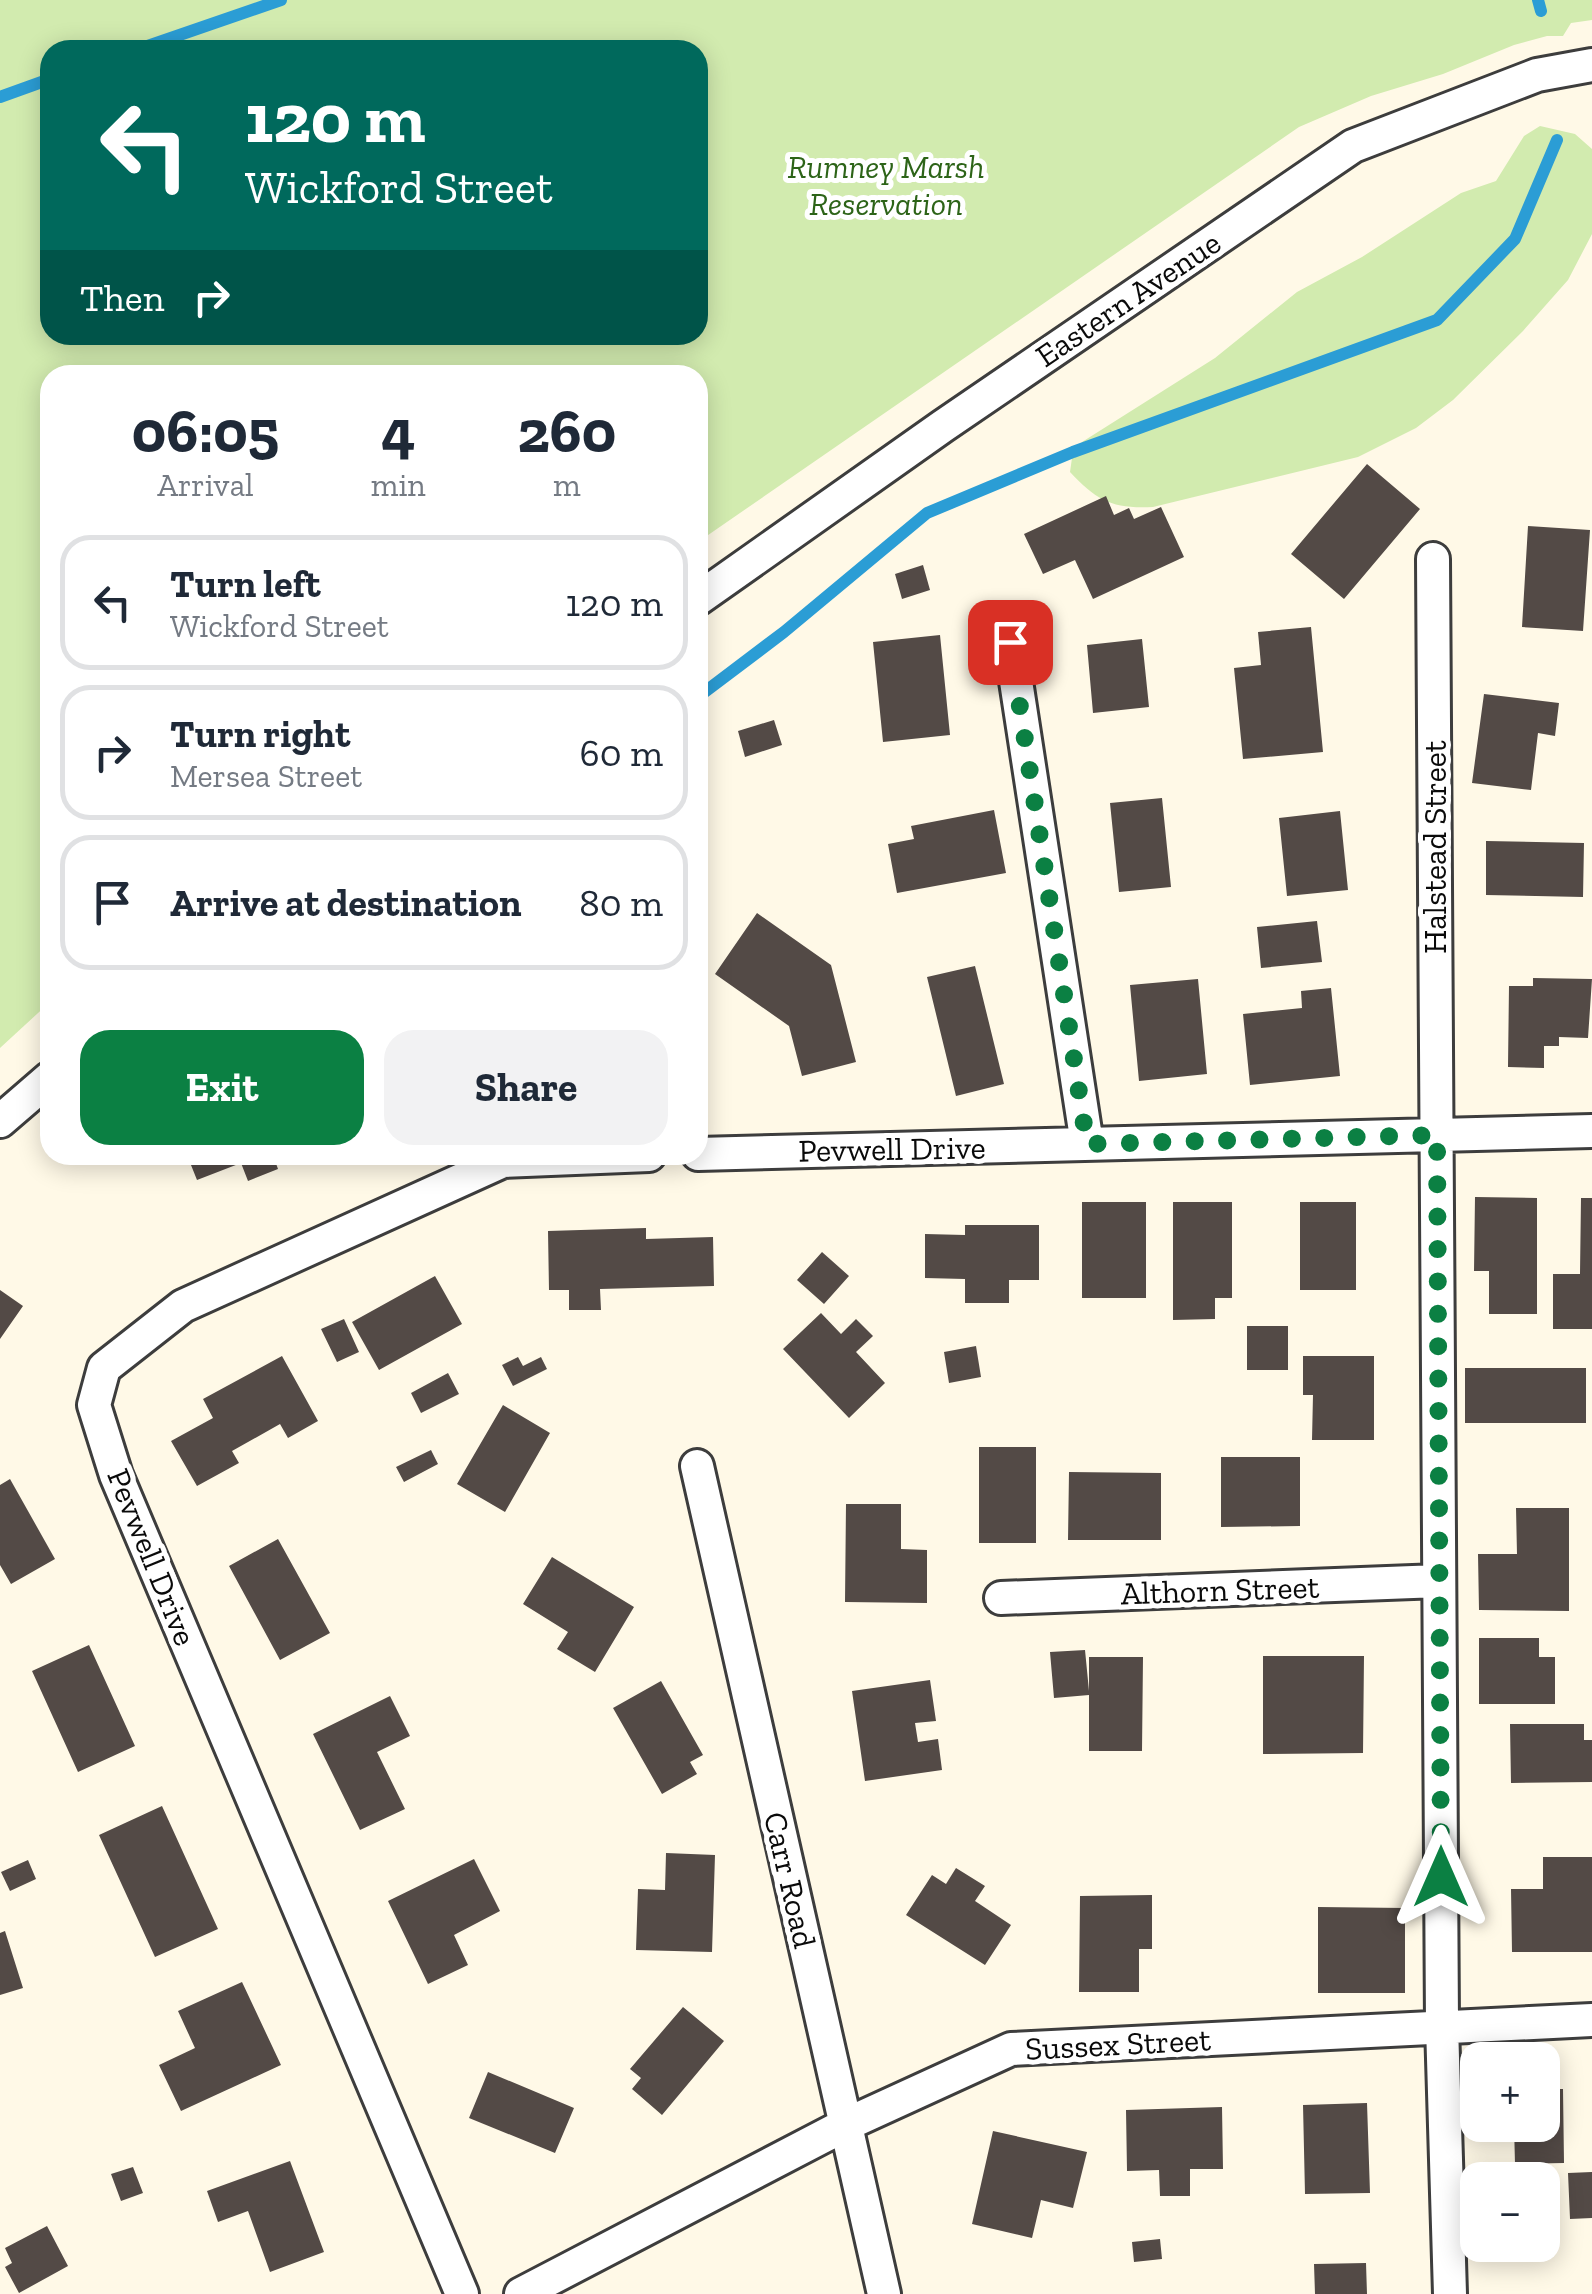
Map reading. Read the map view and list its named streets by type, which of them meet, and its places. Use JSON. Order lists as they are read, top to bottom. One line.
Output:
{"streets":{"street":["Eastern Avenue","Halstead Street","Pevwell Drive","Althorn Street","Carr Road","Sussex Street"]},"crossings":[["Halstead Street","Pevwell Drive"],["Halstead Street","Althorn Street"],["Halstead Street","Sussex Street"],["Carr Road","Sussex Street"]],"parks":["Rumney Marsh Reservation"],"page":{"turn":["120 m","Wickford Street"],"then":"Then","eta":["06:05","Arrival","4","min","260","m"],"list":[{"name":"Turn left","note":"Wickford Street","value":"120 m"},{"name":"Turn right","note":"Mersea Street","value":"60 m"},{"name":"Arrive at destination","value":"80 m"}],"buttons":["Exit","Share"],"map_buttons":["+","−"]}}
